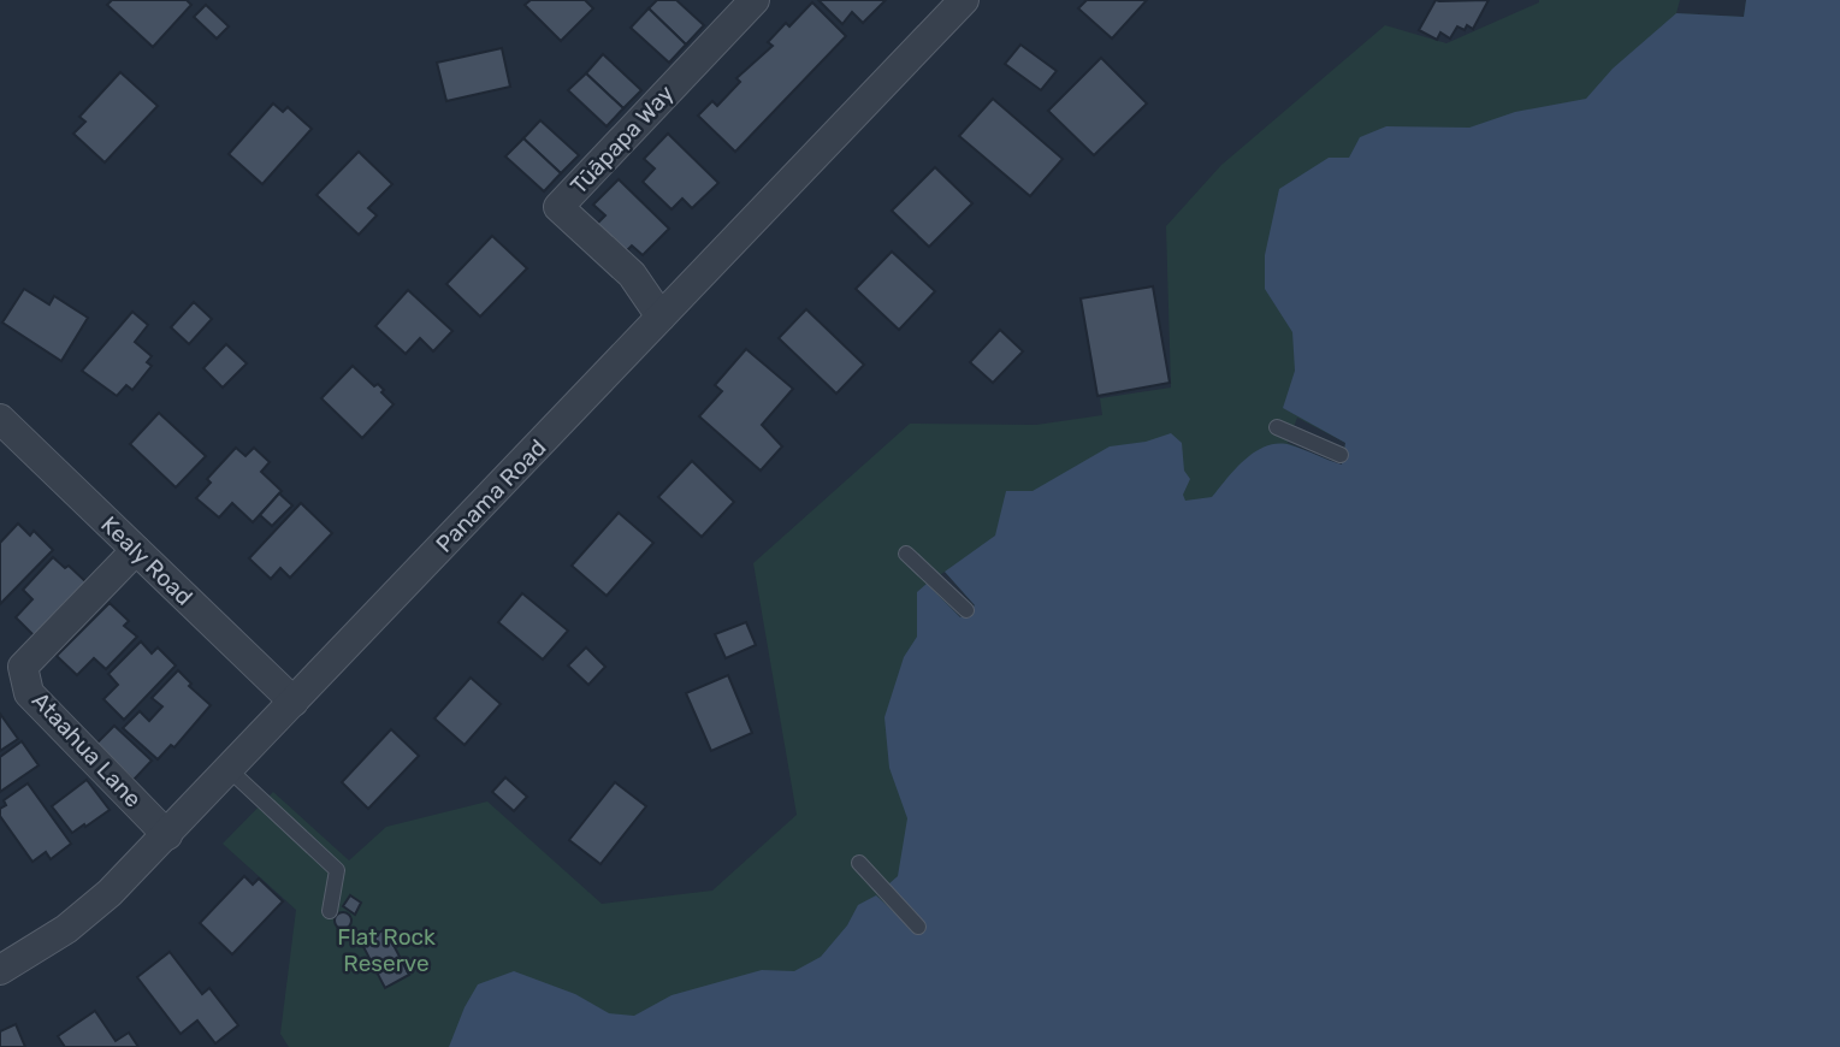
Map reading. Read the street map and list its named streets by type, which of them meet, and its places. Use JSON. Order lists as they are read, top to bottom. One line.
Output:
{"streets":{"street":["Tūāpapa Way","Panama Road","Kealy Road","Ataahua Lane"]},"crossings":[["Tūāpapa Way","Panama Road"],["Panama Road","Kealy Road"],["Panama Road","Ataahua Lane"],["Kealy Road","Ataahua Lane"]],"parks":["Flat Rock Reserve"]}
